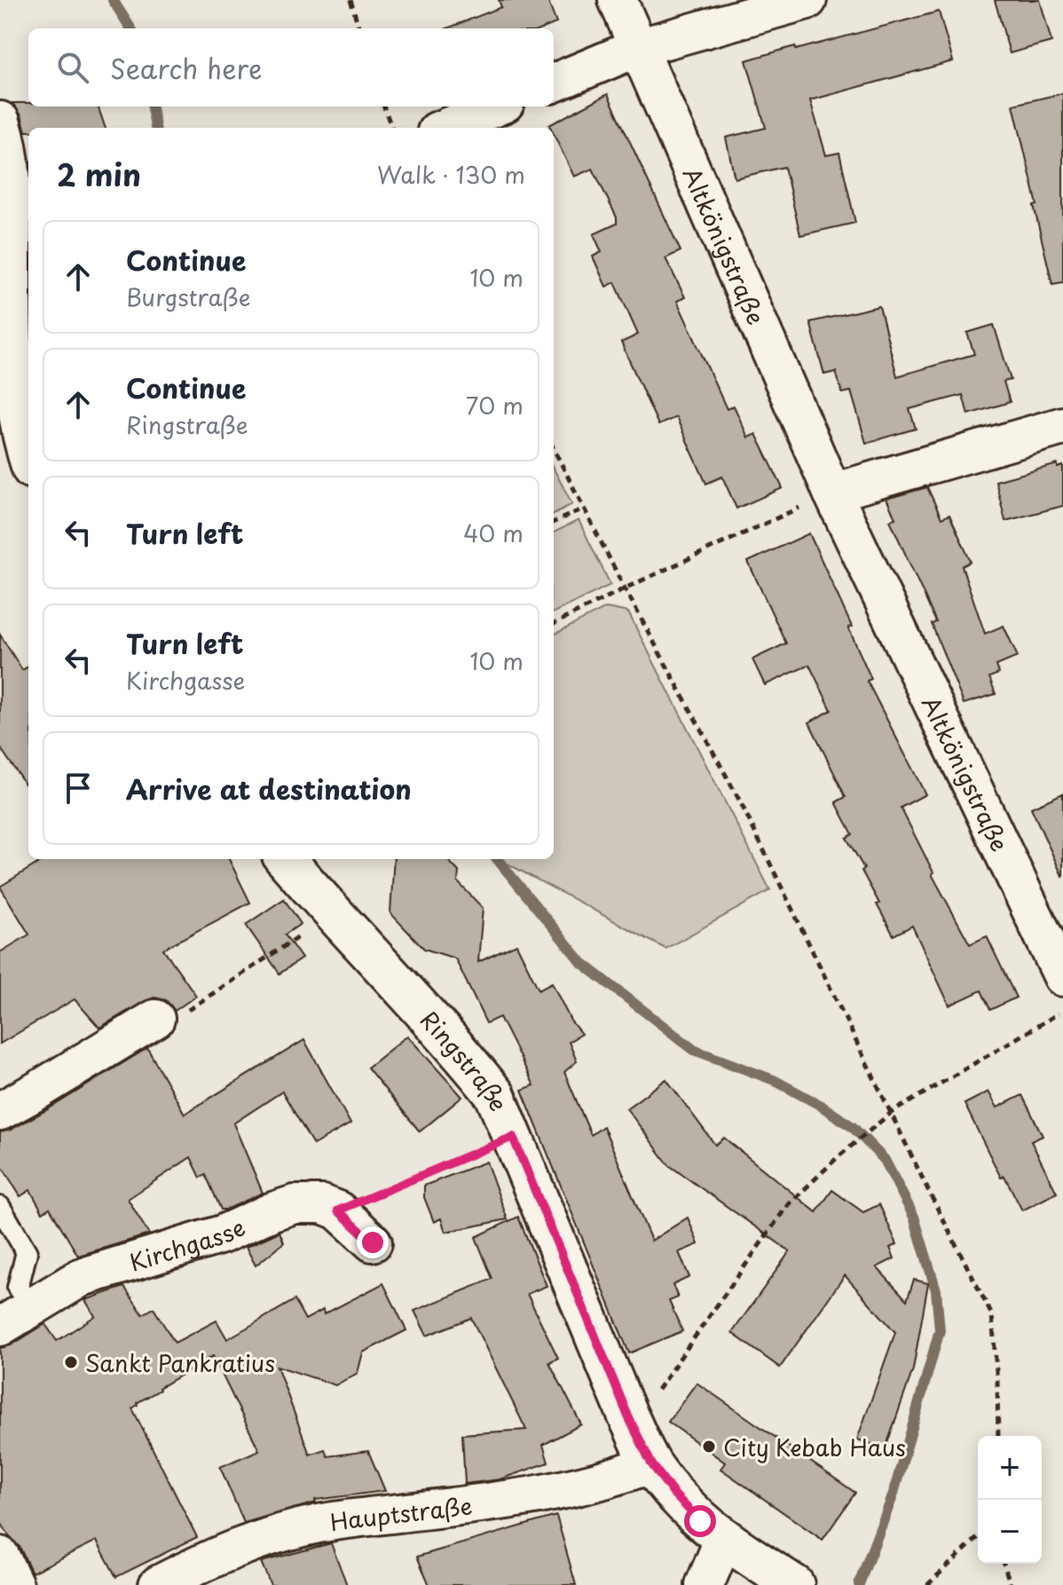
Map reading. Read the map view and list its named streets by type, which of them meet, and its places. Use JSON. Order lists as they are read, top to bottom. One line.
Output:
{"streets":{"street":["Altkönigstraße","Ringstraße","Kirchgasse","Hauptstraße"]},"crossings":[["Ringstraße","Hauptstraße"]],"places":["Sankt Pankratius","City Kebab Haus"],"page":{"search":"Search here","heading":["2 min","Walk · 130 m"],"list":[["Continue","Burgstraße","10 m"],["Continue","Ringstraße","70 m"],["Turn left","40 m"],["Turn left","Kirchgasse","10 m"],"Arrive at destination"],"map_buttons":["+","−"]}}
